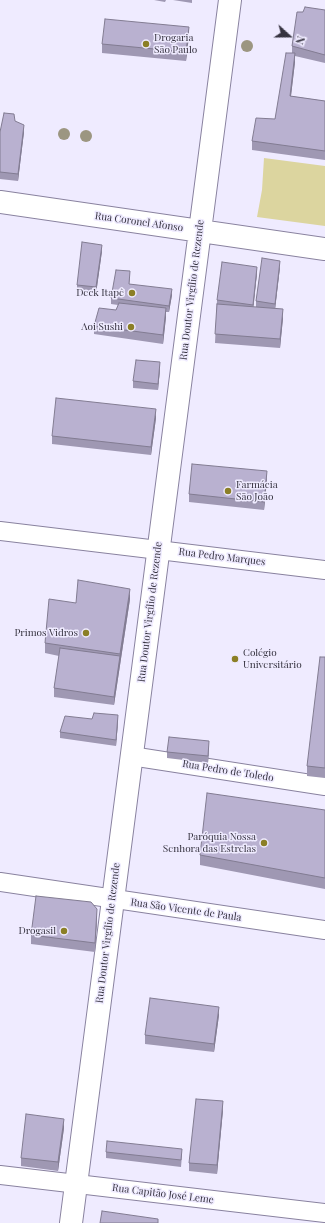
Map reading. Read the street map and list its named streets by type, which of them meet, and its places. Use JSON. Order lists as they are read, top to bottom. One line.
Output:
{"streets":{"main road":["Rua Coronel Afonso","Rua Doutor Virgílio de Rezende"],"street":["Rua Pedro Marques","Rua Pedro de Toledo","Rua São Vicente de Paula","Rua Capitão José Leme"]},"crossings":[["Rua Coronel Afonso","Rua Doutor Virgílio de Rezende"],["Rua Doutor Virgílio de Rezende","Rua Pedro Marques"],["Rua Doutor Virgílio de Rezende","Rua Pedro de Toledo"],["Rua Doutor Virgílio de Rezende","Rua São Vicente de Paula"],["Rua Doutor Virgílio de Rezende","Rua Capitão José Leme"]],"places":["Drogaria São Paulo","Deck Itapê","Aoi Sushi","Farmácia São João","Primos Vidros","Colégio Universitário","Paróquia Nossa Senhora das Estrelas","Drogasil"],"north":"right"}
